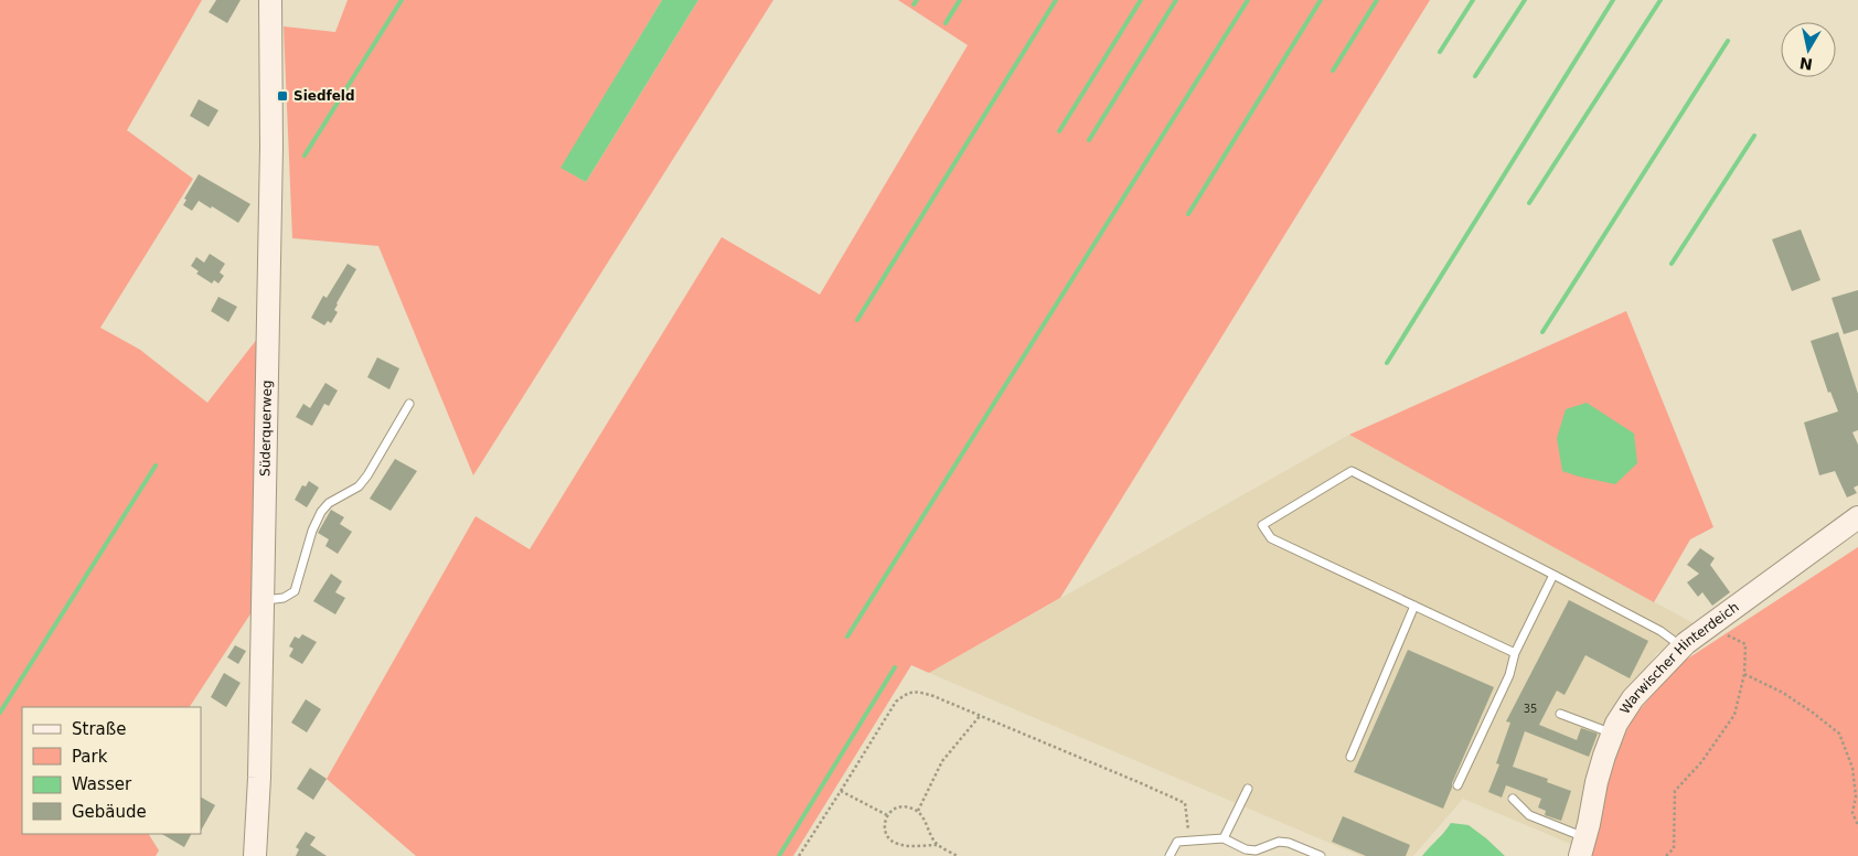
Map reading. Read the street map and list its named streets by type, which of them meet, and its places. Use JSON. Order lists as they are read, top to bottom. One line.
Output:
{"streets":{"street":["Süderquerweg","Warwischer Hinterdeich"]},"places":{"transit":["Siedfeld"]},"house_numbers":["35"],"legend":["Straße","Park","Wasser","Gebäude"],"north":"bottom"}
